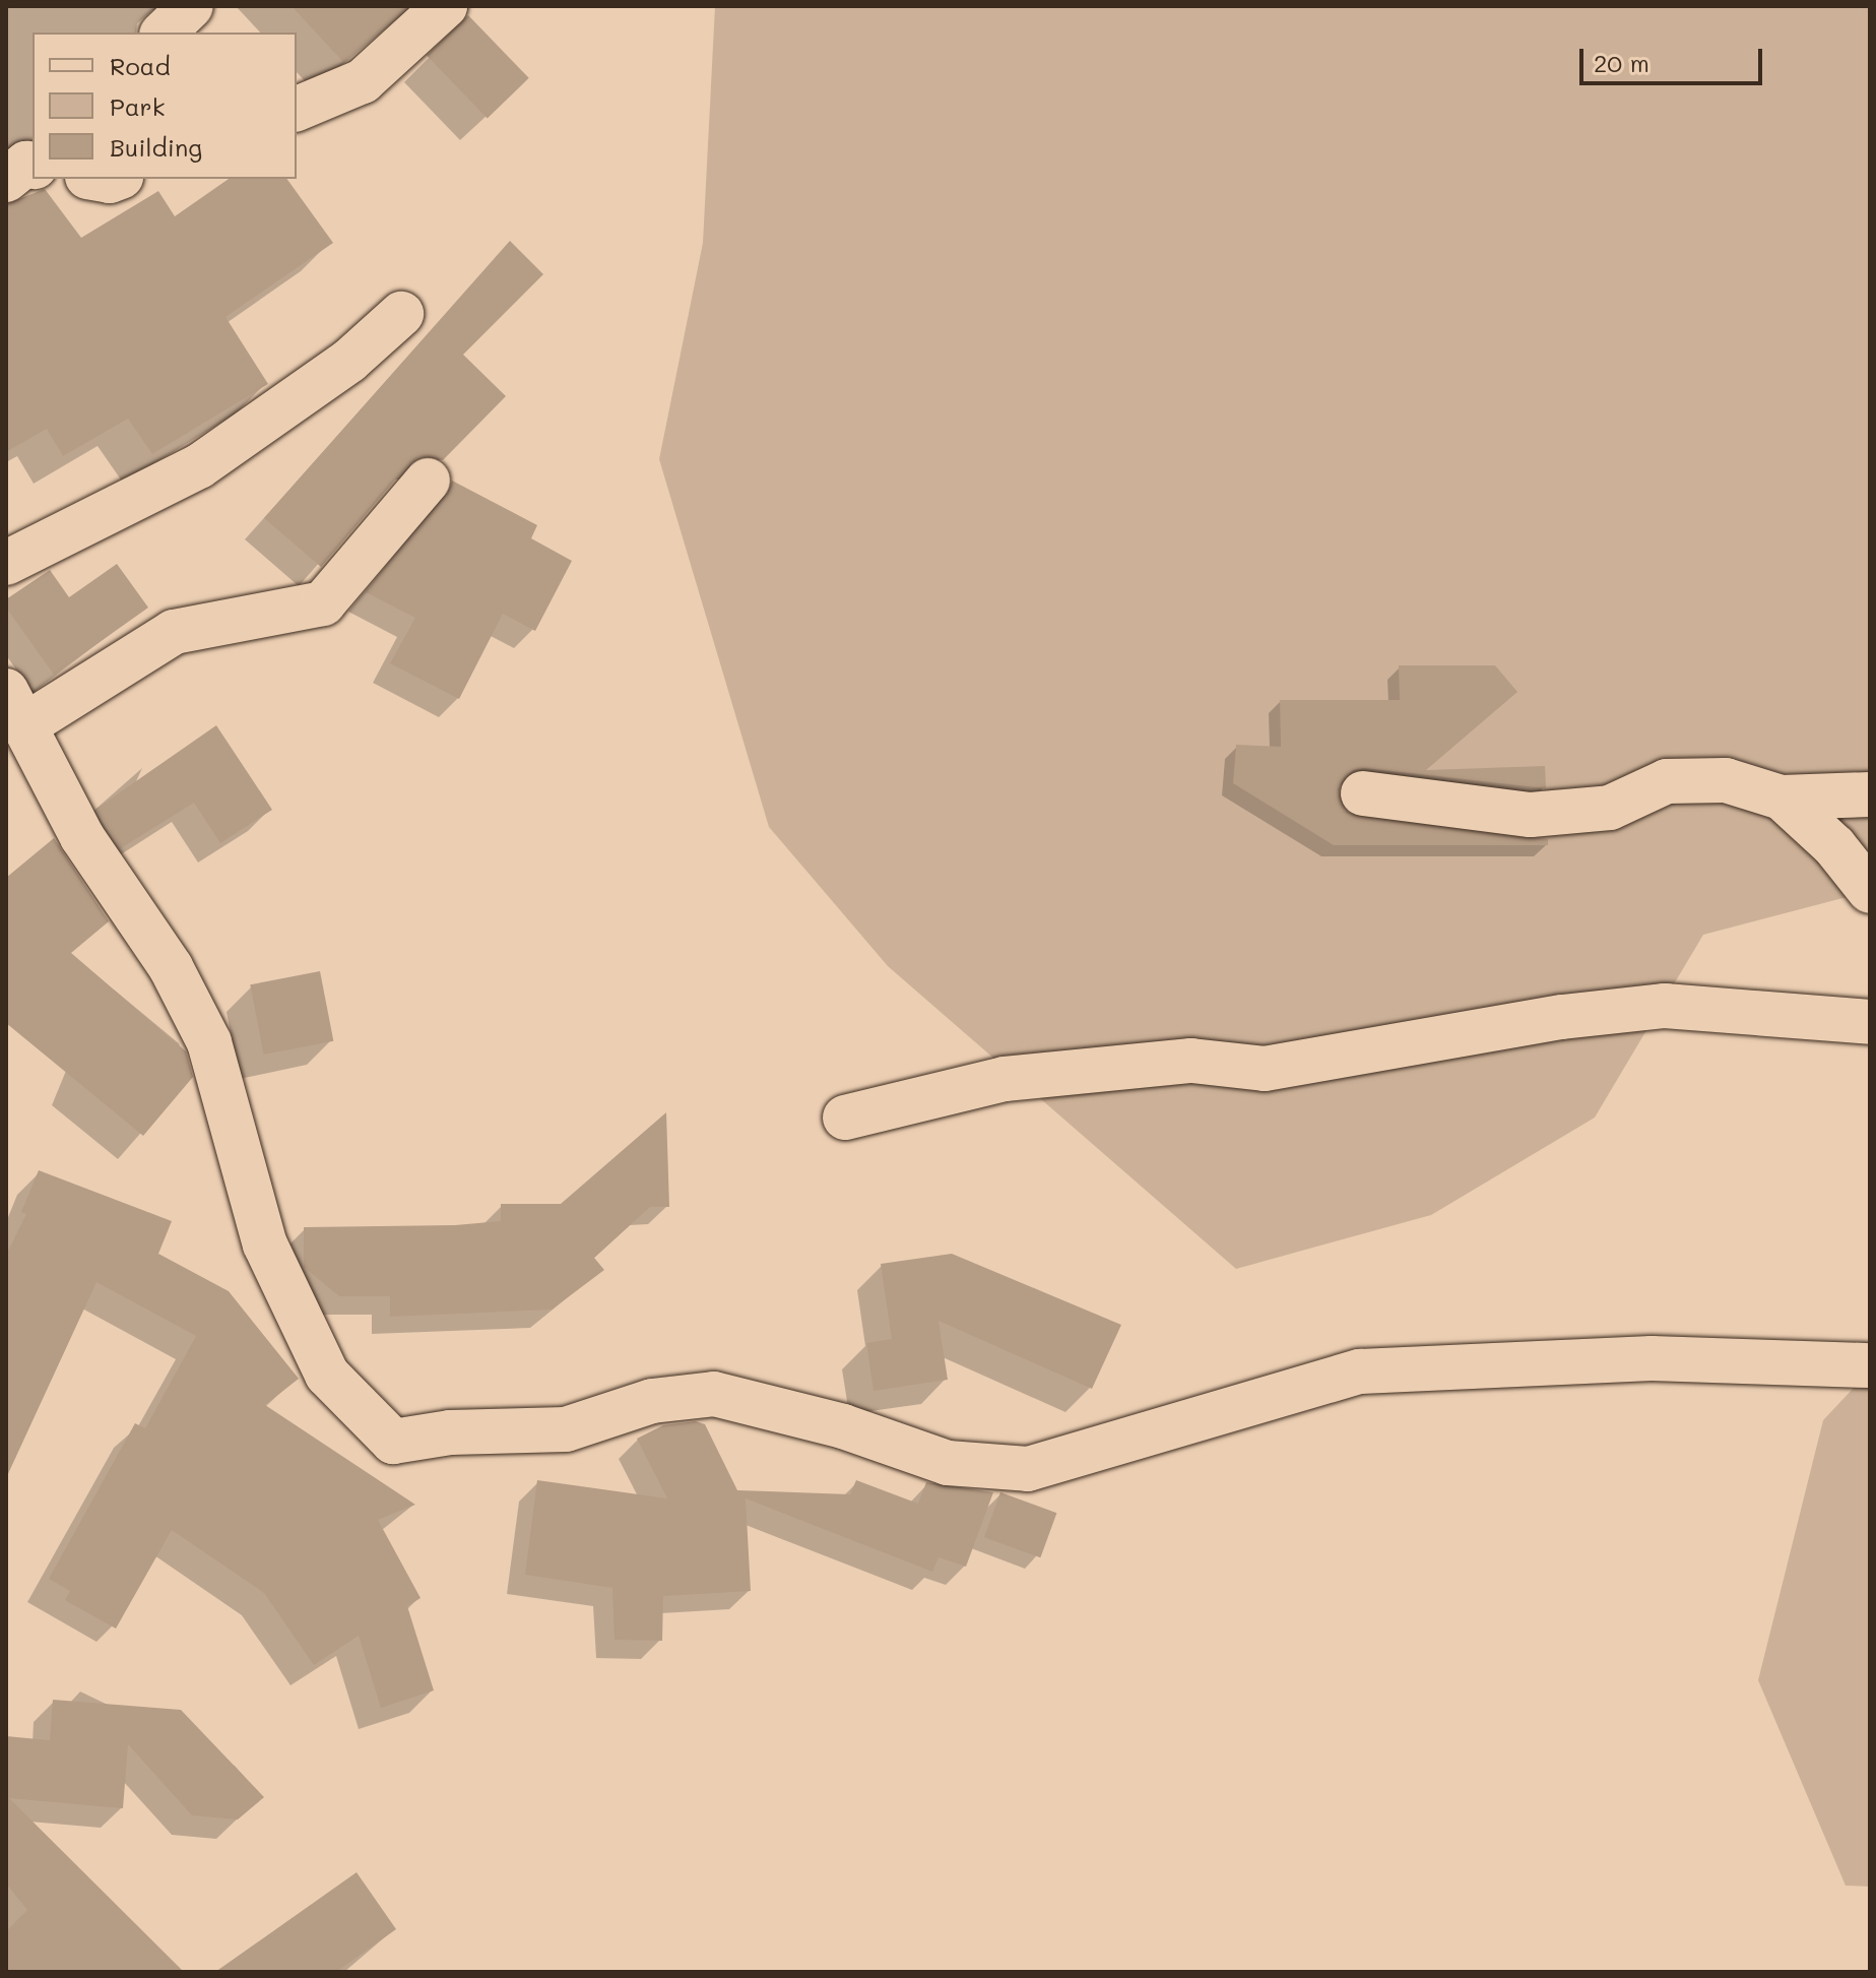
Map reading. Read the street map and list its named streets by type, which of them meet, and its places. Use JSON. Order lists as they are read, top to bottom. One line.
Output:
{"legend":["Road","Park","Building"],"scale_bar":"20 m"}
